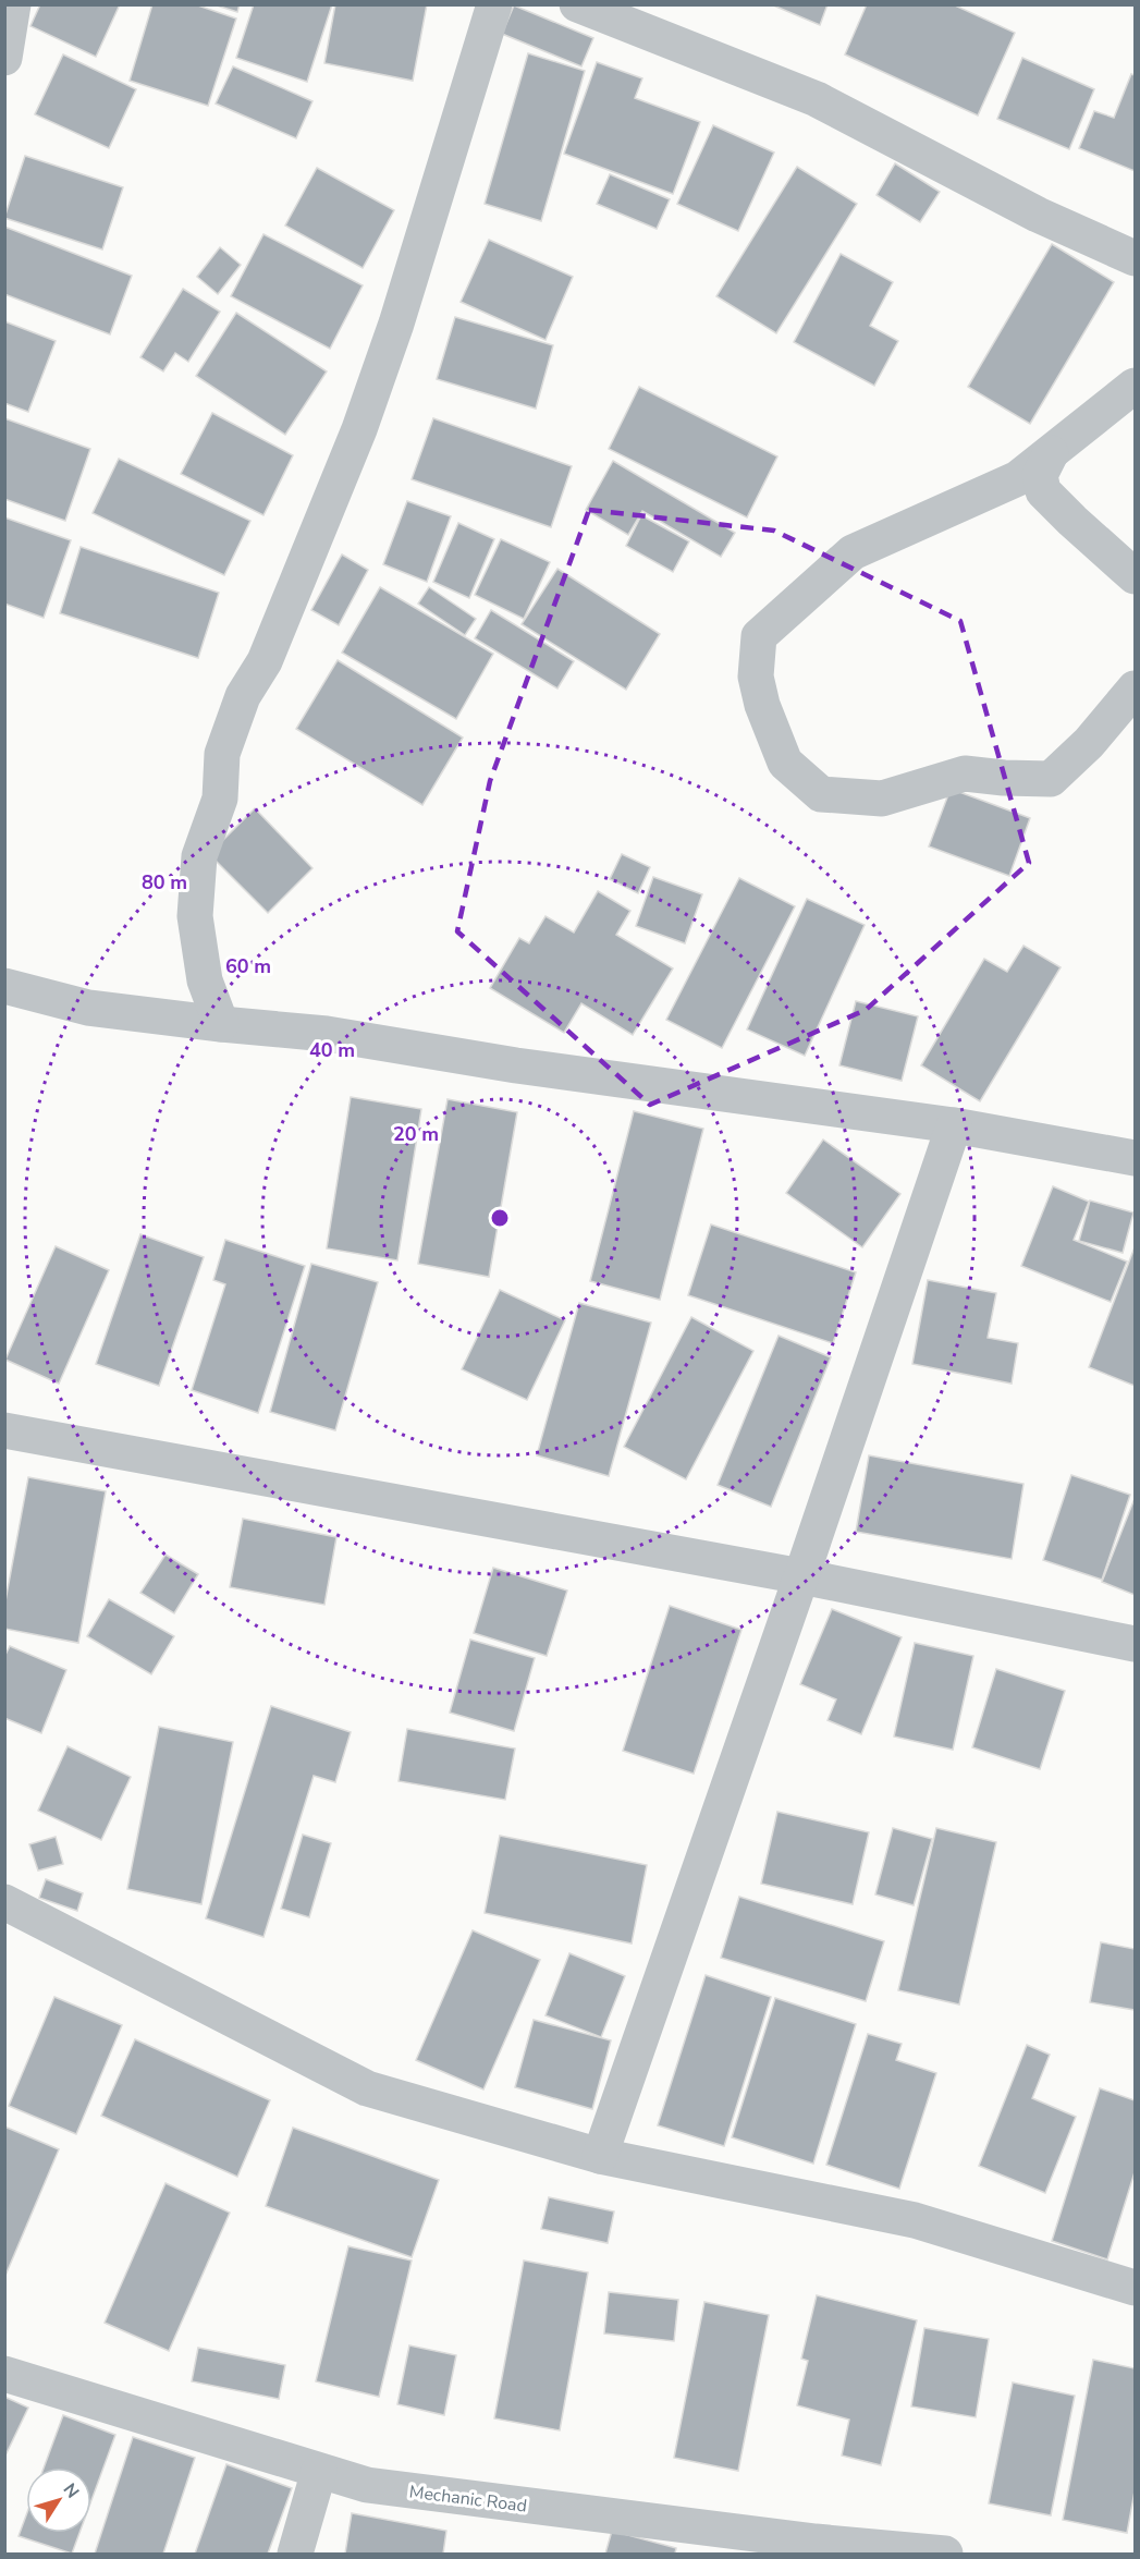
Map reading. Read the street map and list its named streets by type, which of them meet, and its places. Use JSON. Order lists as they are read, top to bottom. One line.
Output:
{"streets":{"street":["Mechanic Road"]},"north":"top right","rings":["80 m","60 m","40 m","20 m"]}
